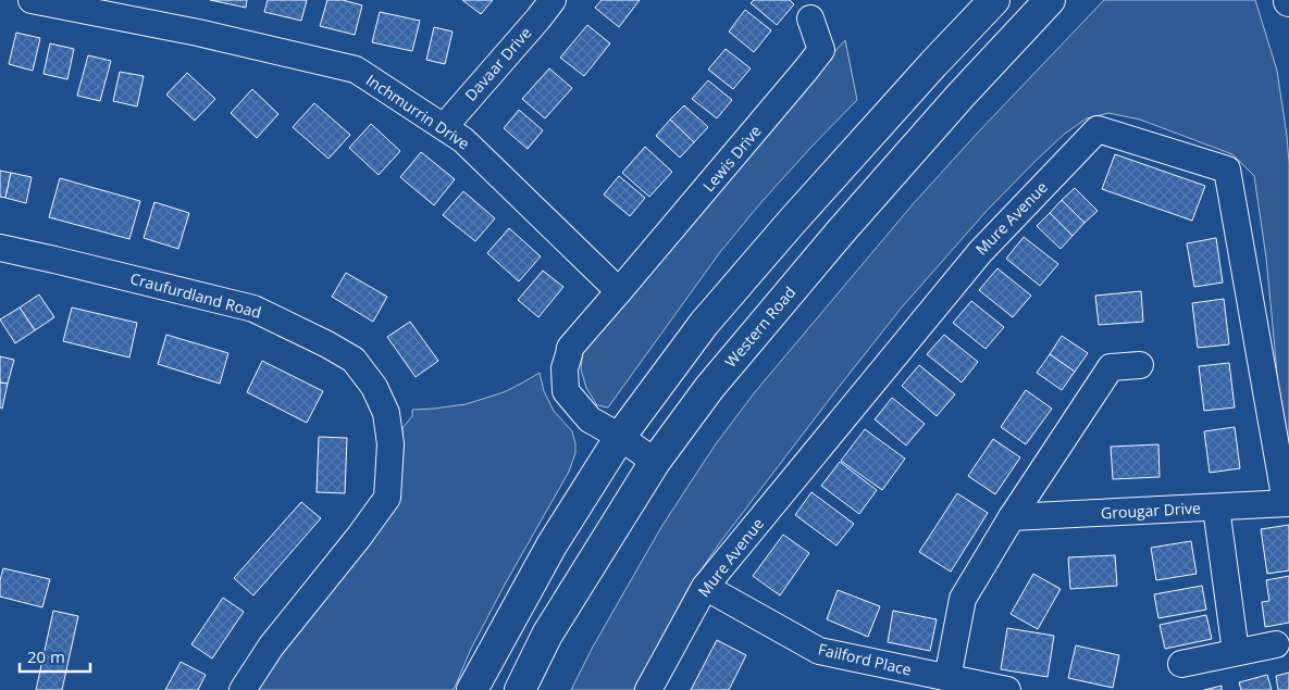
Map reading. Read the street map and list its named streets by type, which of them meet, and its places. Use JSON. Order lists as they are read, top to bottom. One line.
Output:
{"streets":{"main road":["Western Road"],"street":["Davaar Drive","Inchmurrin Drive","Lewis Drive","Mure Avenue","Craufurdland Road","Grougar Drive","Failford Place"]},"crossings":[["Davaar Drive","Inchmurrin Drive"],["Inchmurrin Drive","Lewis Drive"],["Mure Avenue","Grougar Drive"],["Mure Avenue","Failford Place"]],"scale_bar":"20 m"}
